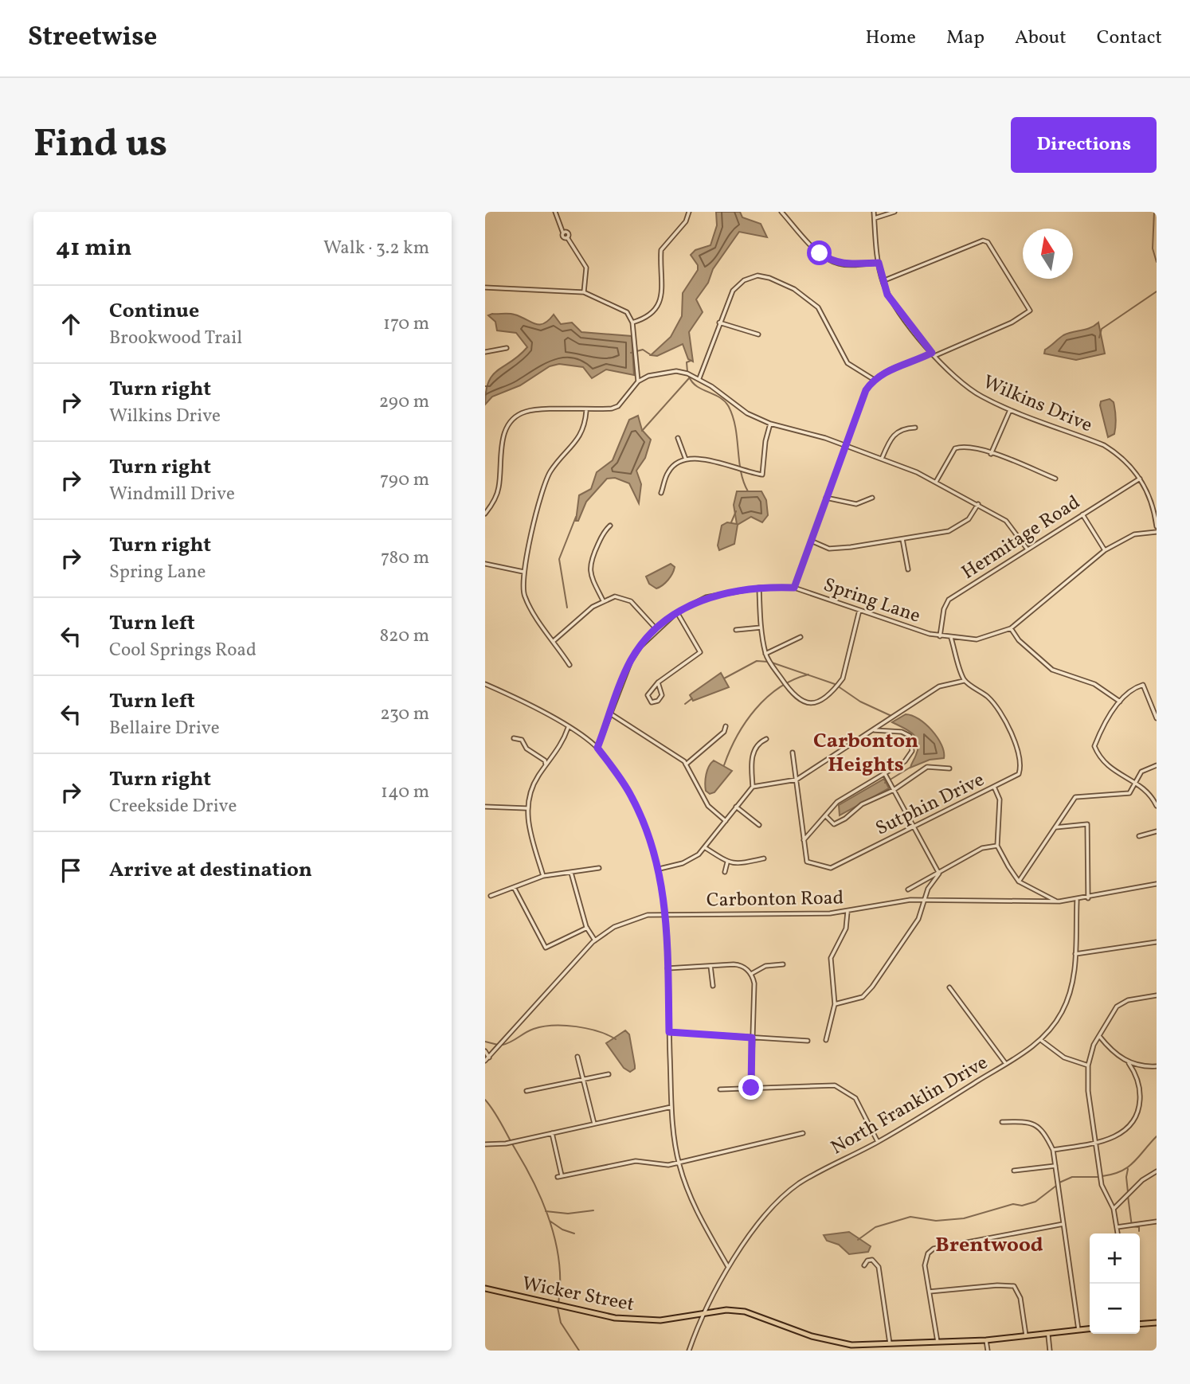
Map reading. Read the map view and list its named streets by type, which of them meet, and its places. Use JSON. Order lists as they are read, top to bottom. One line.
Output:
{"streets":{"main road":["Wicker Street"],"street":["Wilkins Drive","Hermitage Road","Spring Lane","Sutphin Drive","Carbonton Road","North Franklin Drive"]},"crossings":[["Wilkins Drive","Hermitage Road"],["Hermitage Road","Spring Lane"],["Carbonton Road","North Franklin Drive"],["North Franklin Drive","Wicker Street"]],"districts":["Carbonton Heights","Brentwood"],"north":"top","page":{"header":"Streetwise","nav":["Home","Map","About","Contact"],"buttons":"Directions","title":"Find us","heading":["41 min","Walk · 3.2 km"],"list":[["Continue","Brookwood Trail","170 m"],["Turn right","Wilkins Drive","290 m"],["Turn right","Windmill Drive","790 m"],["Turn right","Spring Lane","780 m"],["Turn left","Cool Springs Road","820 m"],["Turn left","Bellaire Drive","230 m"],["Turn right","Creekside Drive","140 m"],"Arrive at destination"],"map_buttons":["+","−"]}}
